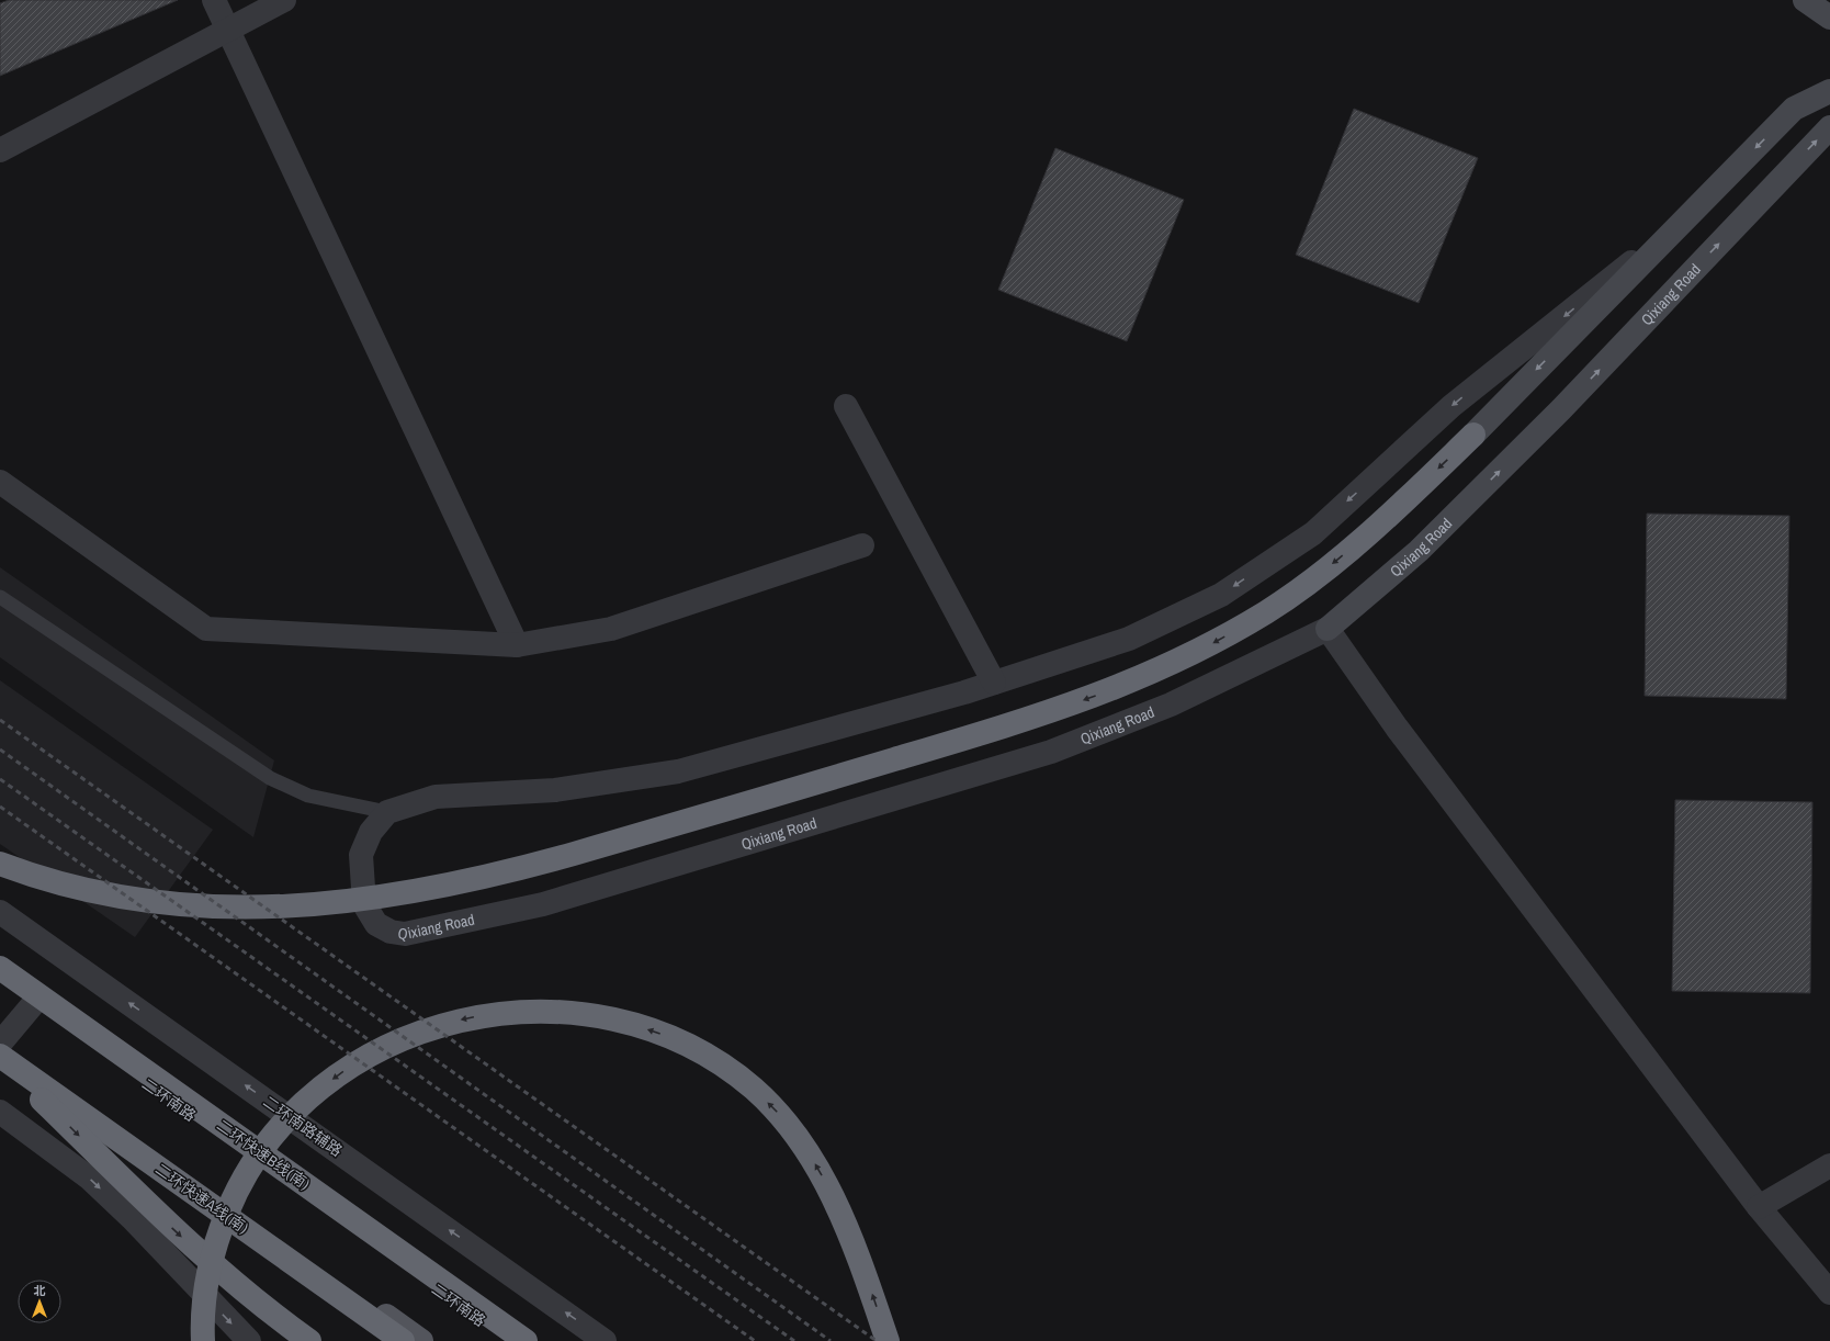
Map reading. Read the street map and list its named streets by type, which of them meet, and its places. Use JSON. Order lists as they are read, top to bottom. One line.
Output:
{"streets":{"highway":["二环快速B线(南)","二环快速A线(南)"],"main road":["二环南路"],"street":["Qixiang Road","二环南路辅路"]},"north":"top"}
